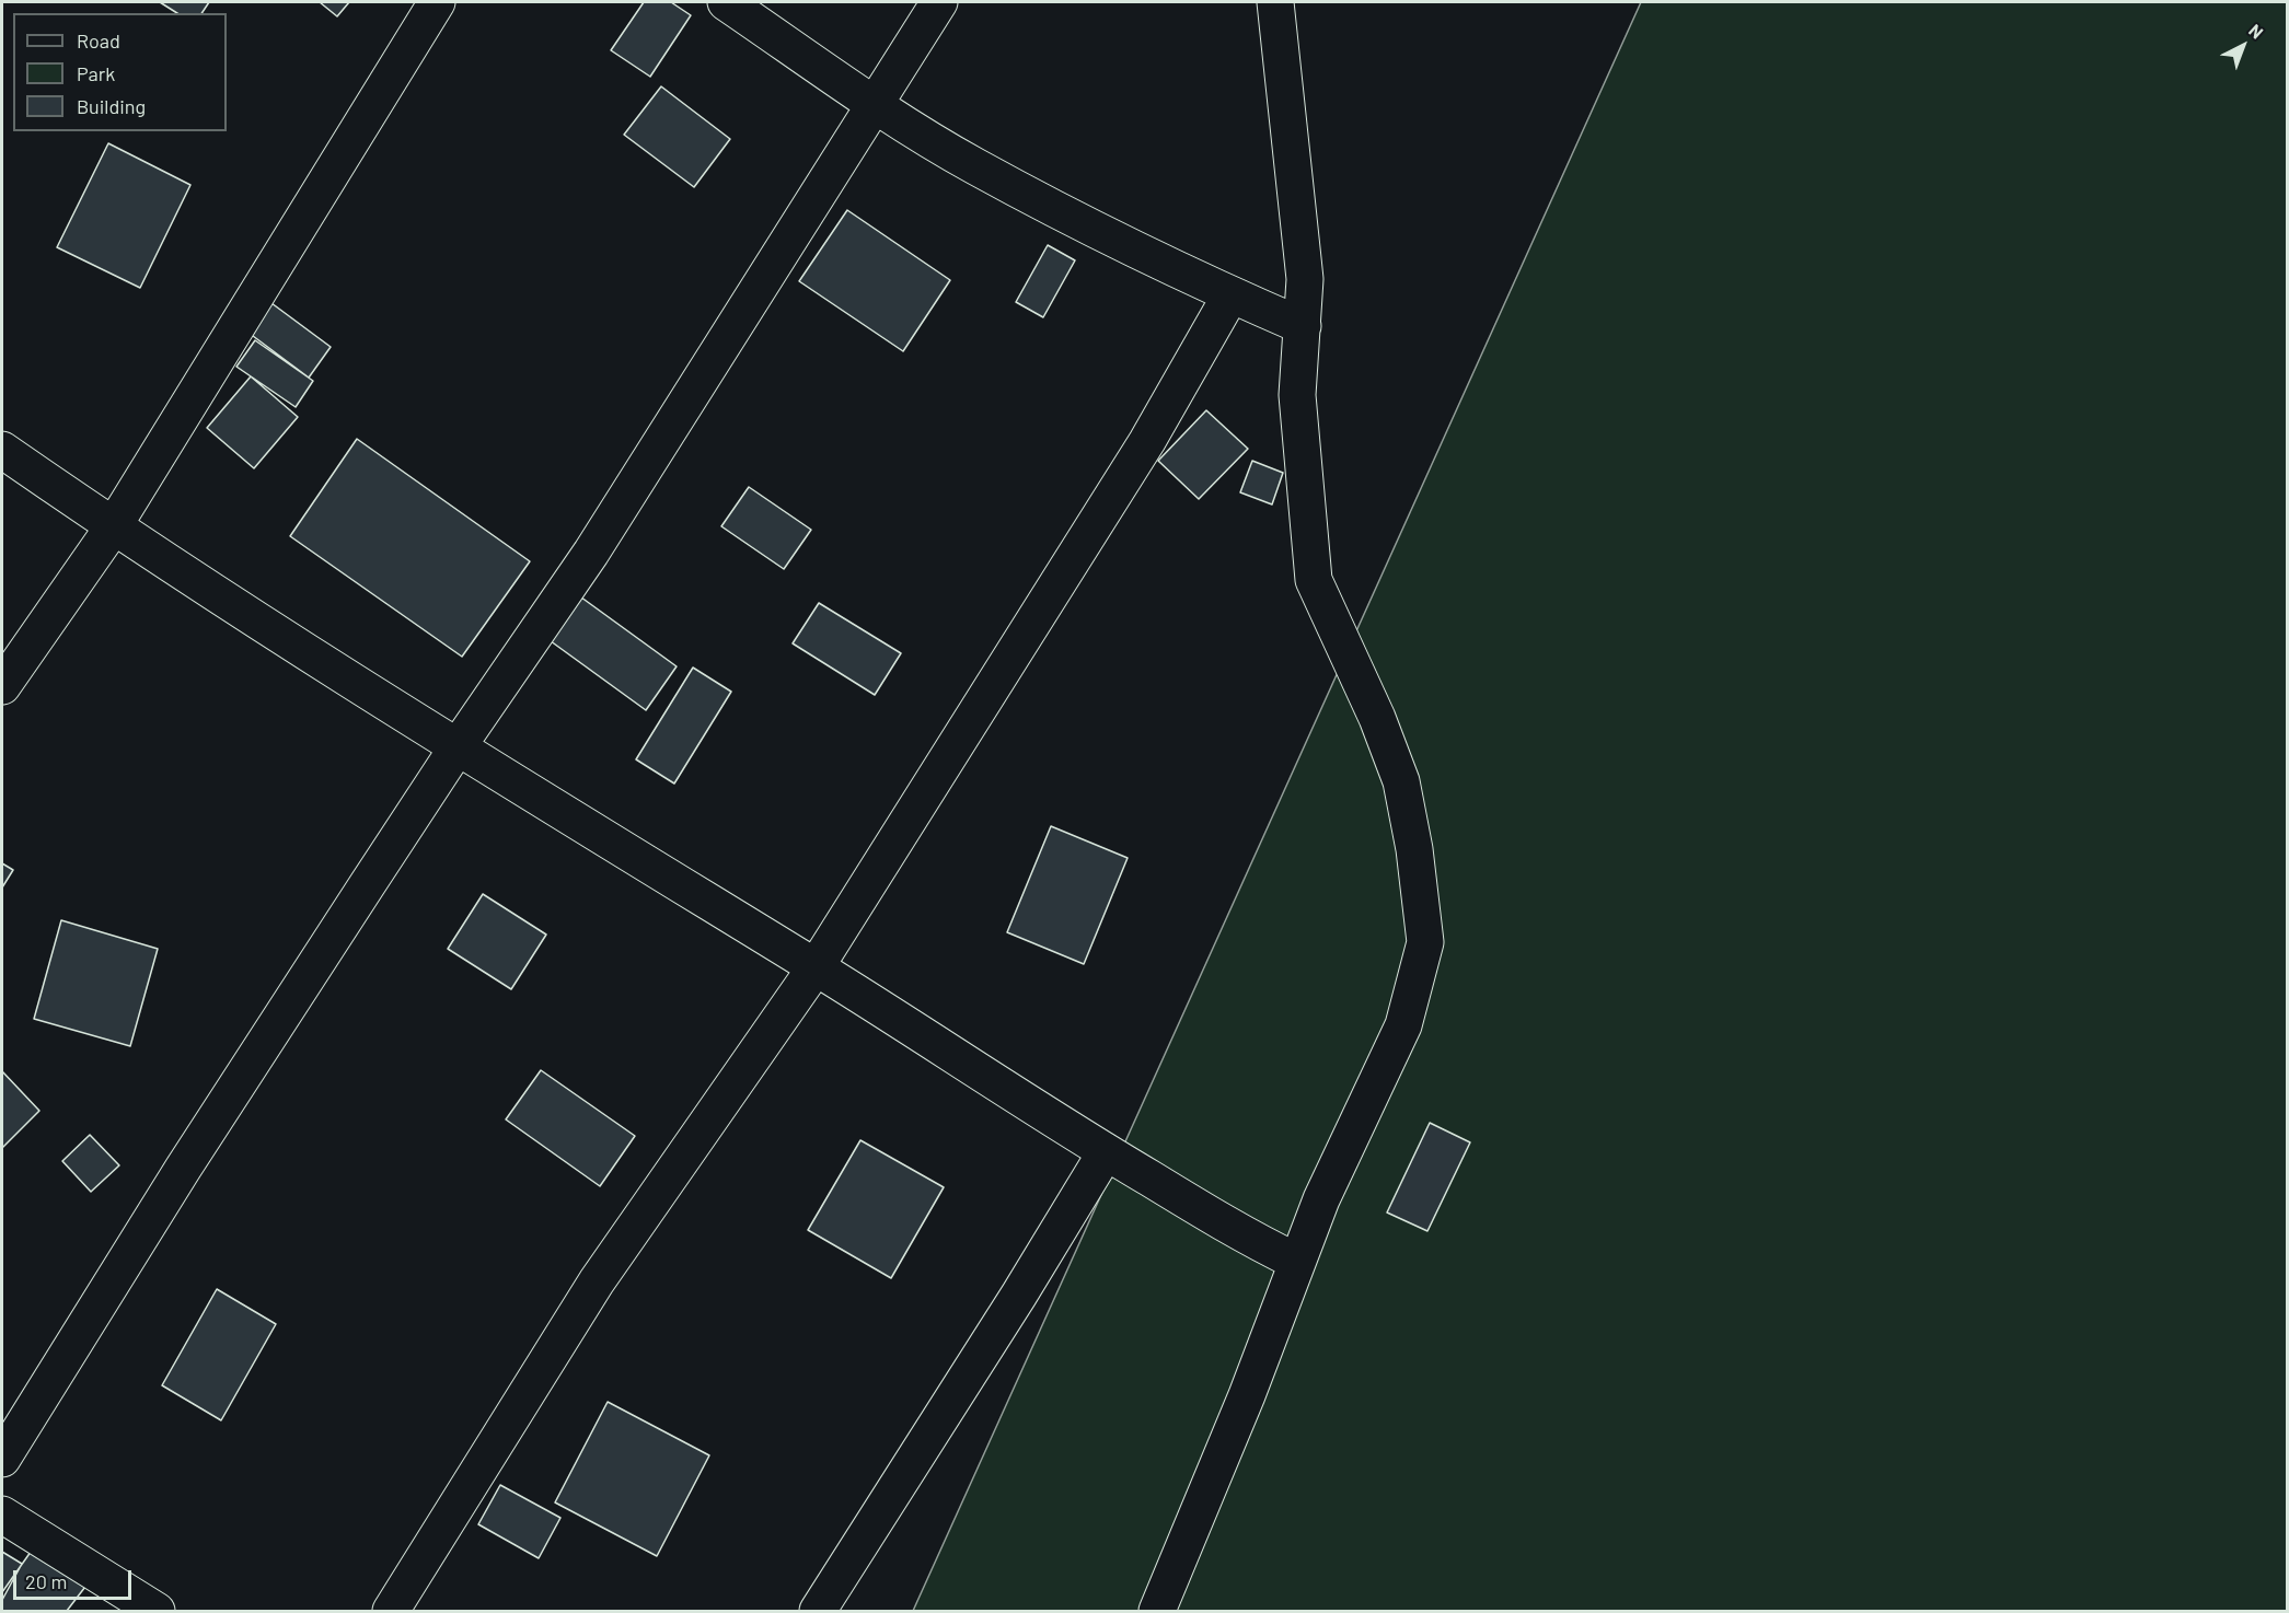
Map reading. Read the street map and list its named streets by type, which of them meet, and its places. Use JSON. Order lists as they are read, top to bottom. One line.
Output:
{"legend":["Road","Park","Building"],"scale_bar":"20 m","north":"top right"}
